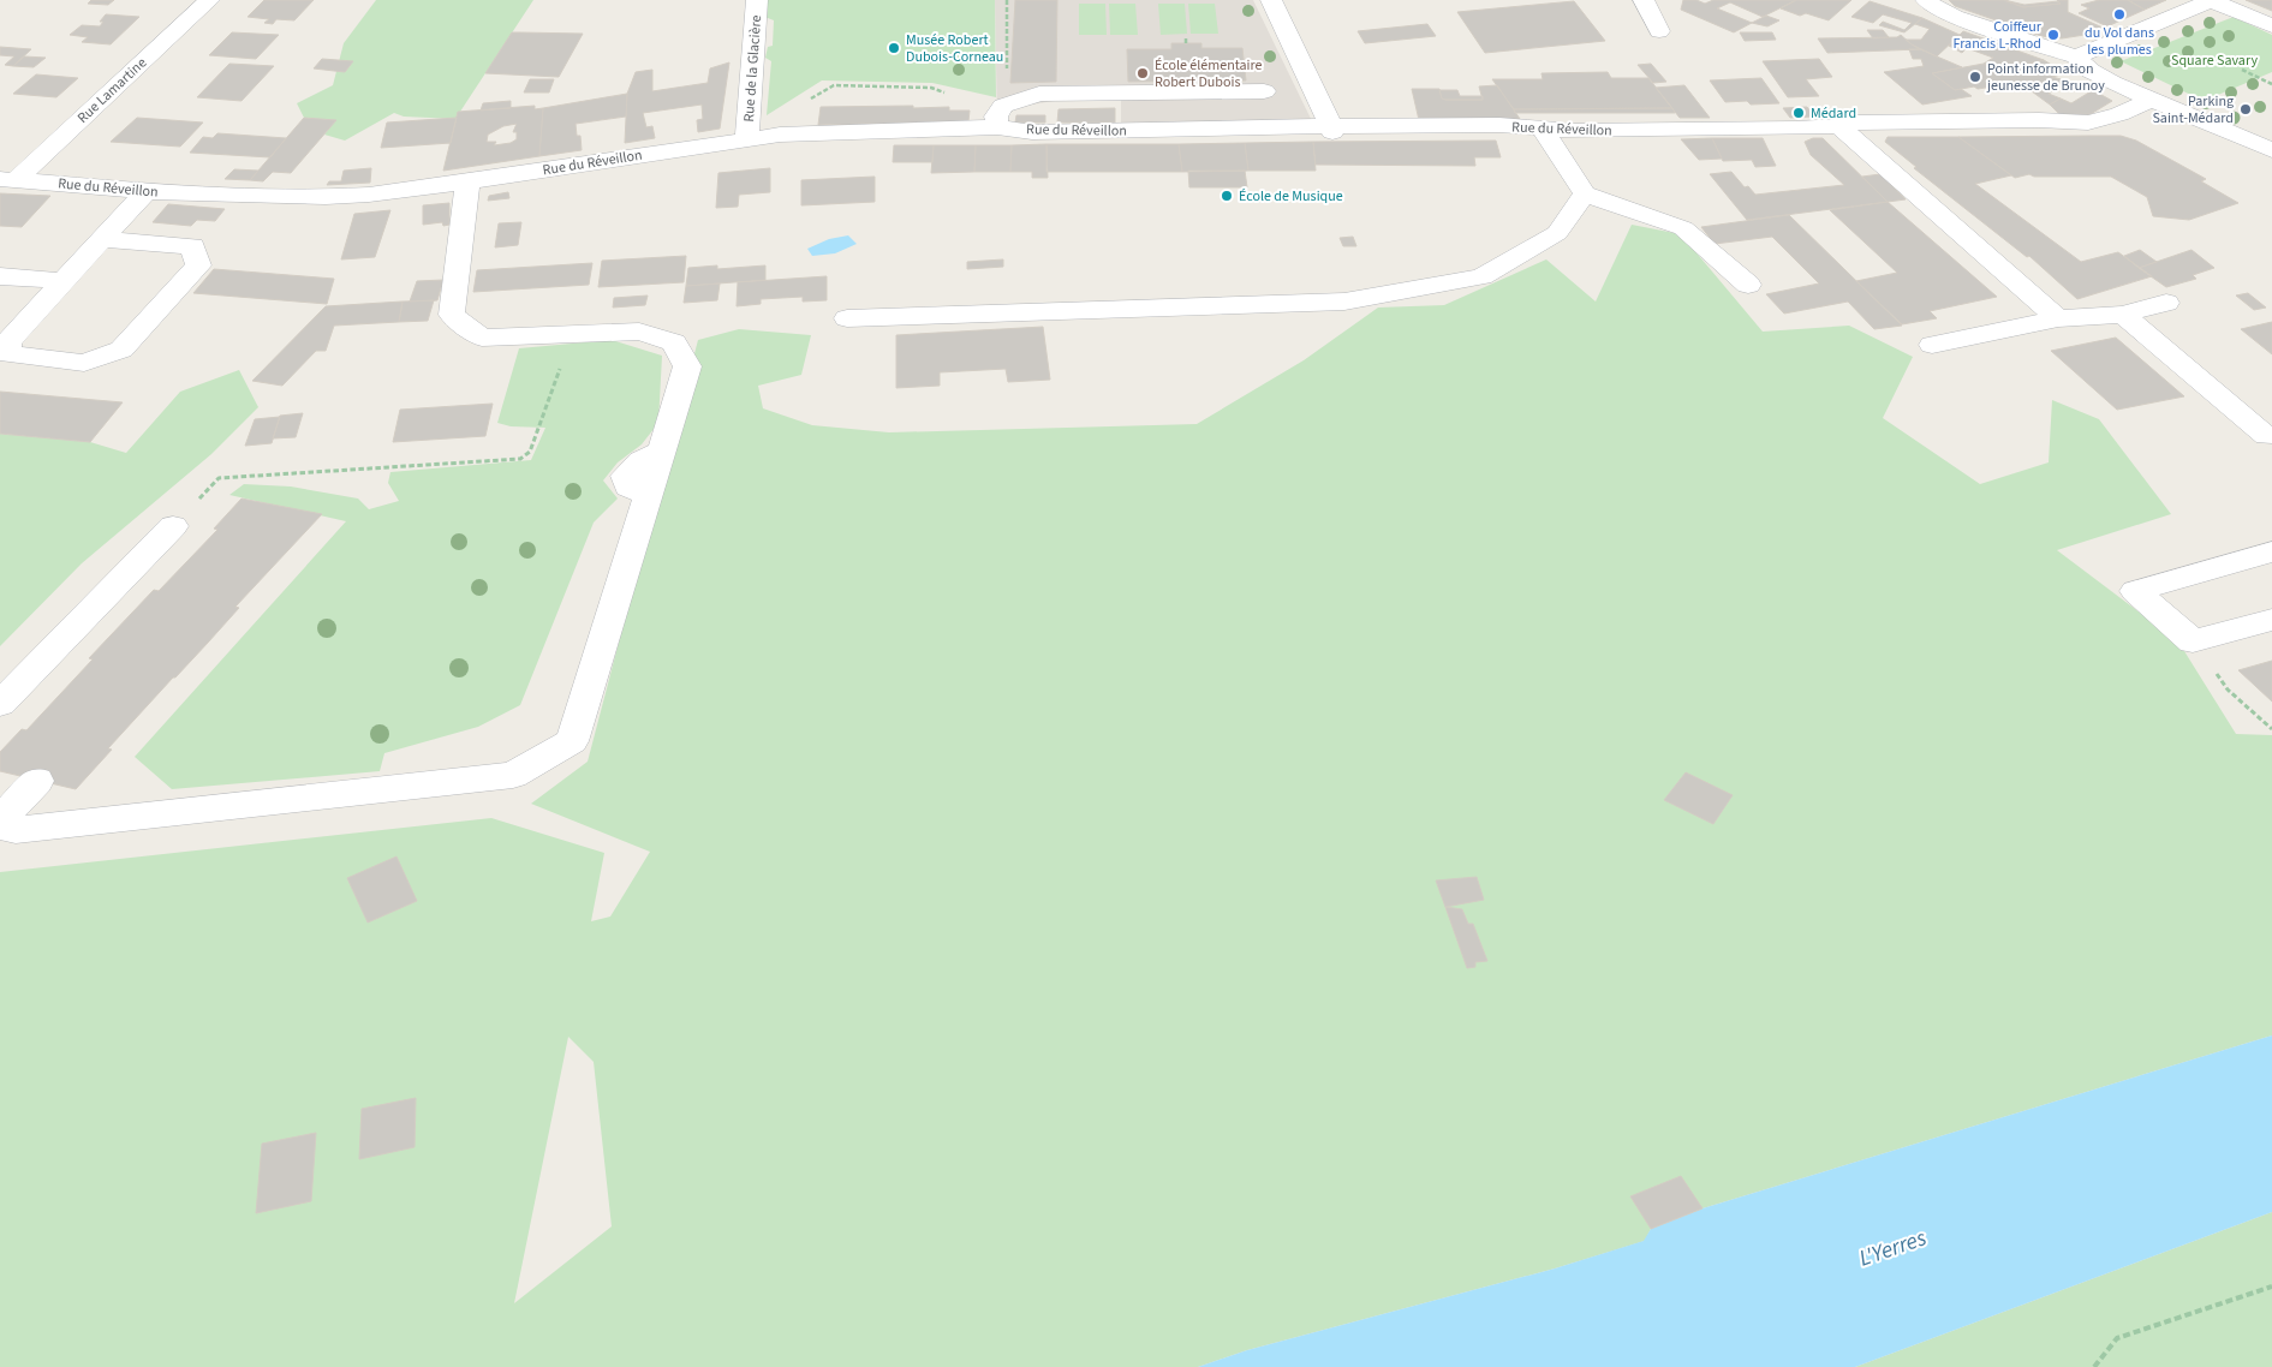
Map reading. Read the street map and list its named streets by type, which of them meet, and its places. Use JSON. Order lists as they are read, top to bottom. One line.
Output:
{"streets":{"street":["Rue de la Glacière","Rue Lamartine","Rue du Réveillon"]},"crossings":[["Rue de la Glacière","Rue du Réveillon"],["Rue Lamartine","Rue du Réveillon"]],"water":["L'Yerres"],"parks":["Square Savary"],"places":["du Vol dans les plumes","Coiffeur Francis L-Rhod","Musée Robert Dubois-Corneau","École élémentaire Robert Dubois","Point information jeunesse de Brunoy","Parking Saint-Médard","Médard","École de Musique"]}
